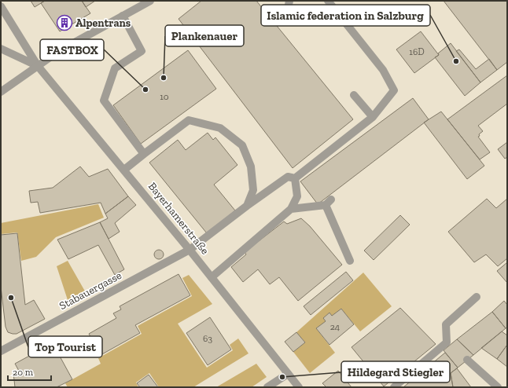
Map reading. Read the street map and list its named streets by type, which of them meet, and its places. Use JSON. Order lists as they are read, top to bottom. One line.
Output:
{"streets":{"street":["Bayerhamerstraße","Stabauergasse"]},"crossings":[["Bayerhamerstraße","Stabauergasse"]],"places":{"building":["Alpentrans"],"other":["Islamic federation in Salzburg","Plankenauer","FASTBOX","Top Tourist","Hildegard Stiegler"]},"house_numbers":["16D","10","24","63"],"scale_bar":"20 m"}
